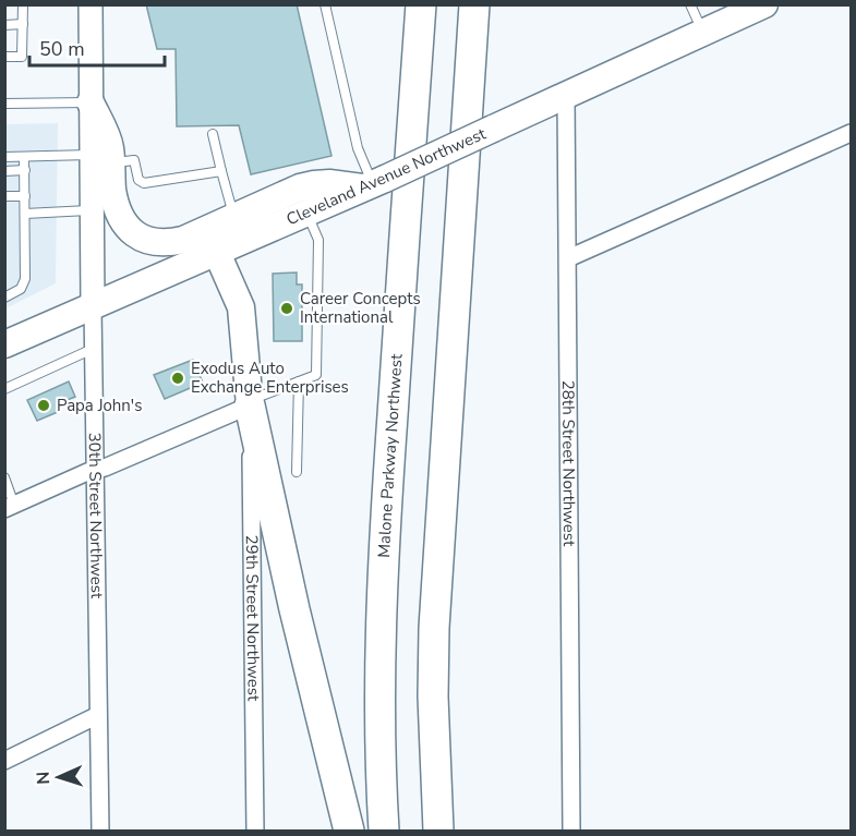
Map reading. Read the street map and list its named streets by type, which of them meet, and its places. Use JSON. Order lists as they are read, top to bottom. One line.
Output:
{"streets":{"highway":["Malone Parkway Northwest"],"main road":["Cleveland Avenue Northwest","30th Street Northwest"],"street":["28th Street Northwest","29th Street Northwest"]},"crossings":[["Cleveland Avenue Northwest","28th Street Northwest"],["Cleveland Avenue Northwest","30th Street Northwest"]],"places":["Career Concepts International","Exodus Auto Exchange Enterprises","Papa John's"],"scale_bar":"50 m","north":"left"}
